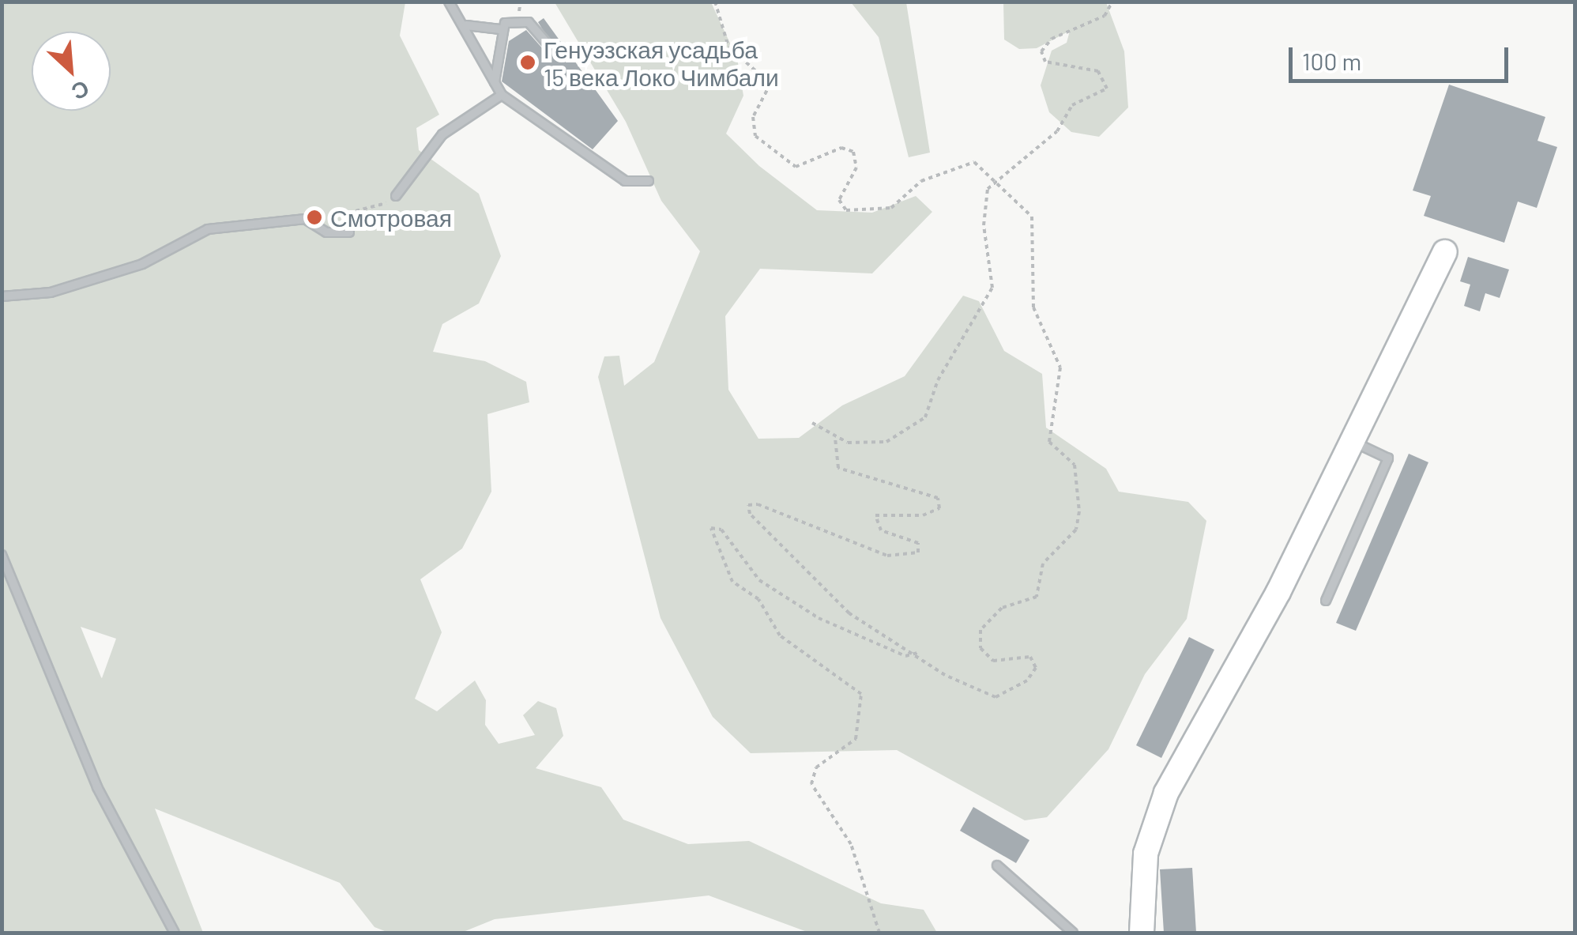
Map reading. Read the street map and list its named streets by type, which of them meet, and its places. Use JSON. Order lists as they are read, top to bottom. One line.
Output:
{"places":["Генуэзская усадьба 15 века Локо Чимбали","Смотровая"],"scale_bar":"100 m","north":"bottom right"}
